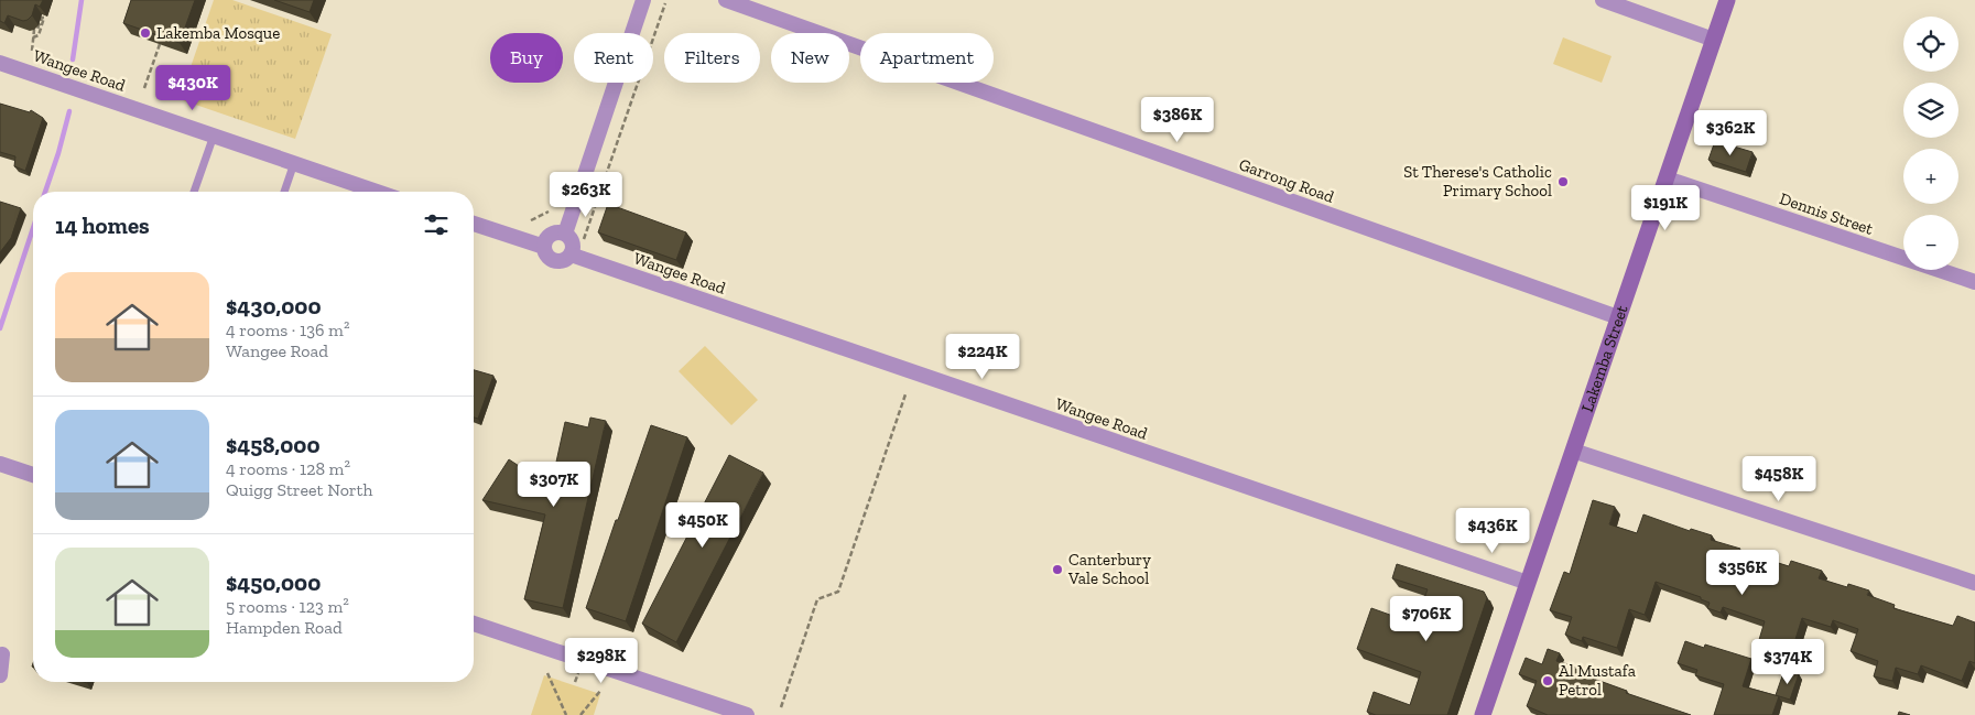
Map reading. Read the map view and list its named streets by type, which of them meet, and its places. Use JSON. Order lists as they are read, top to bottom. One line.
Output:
{"streets":{"main road":["Lakemba Street"],"street":["Wangee Road","Garrong Road","Dennis Street"]},"crossings":[["Wangee Road","Lakemba Street"],["Garrong Road","Lakemba Street"],["Dennis Street","Lakemba Street"]],"places":["Lakemba Mosque","St Therese's Catholic Primary School","Canterbury Vale School","Al Mustafa Petrol"],"page":{"map_buttons":["+","−"],"chip":["Buy","Rent","Filters","New","Apartment"],"price":["$430K","$386K","$362K","$263K","$191K","$224K","$458K","$307K","$450K","$436K","$356K","$706K","$298K","$374K"],"heading":"14 homes","list":[{"name":"$430,000","note":"4 rooms · 136 m² · Wangee Road"},{"name":"$458,000","note":"4 rooms · 128 m² · Quigg Street North"},{"name":"$450,000","note":"5 rooms · 123 m² · Hampden Road"}]}}
